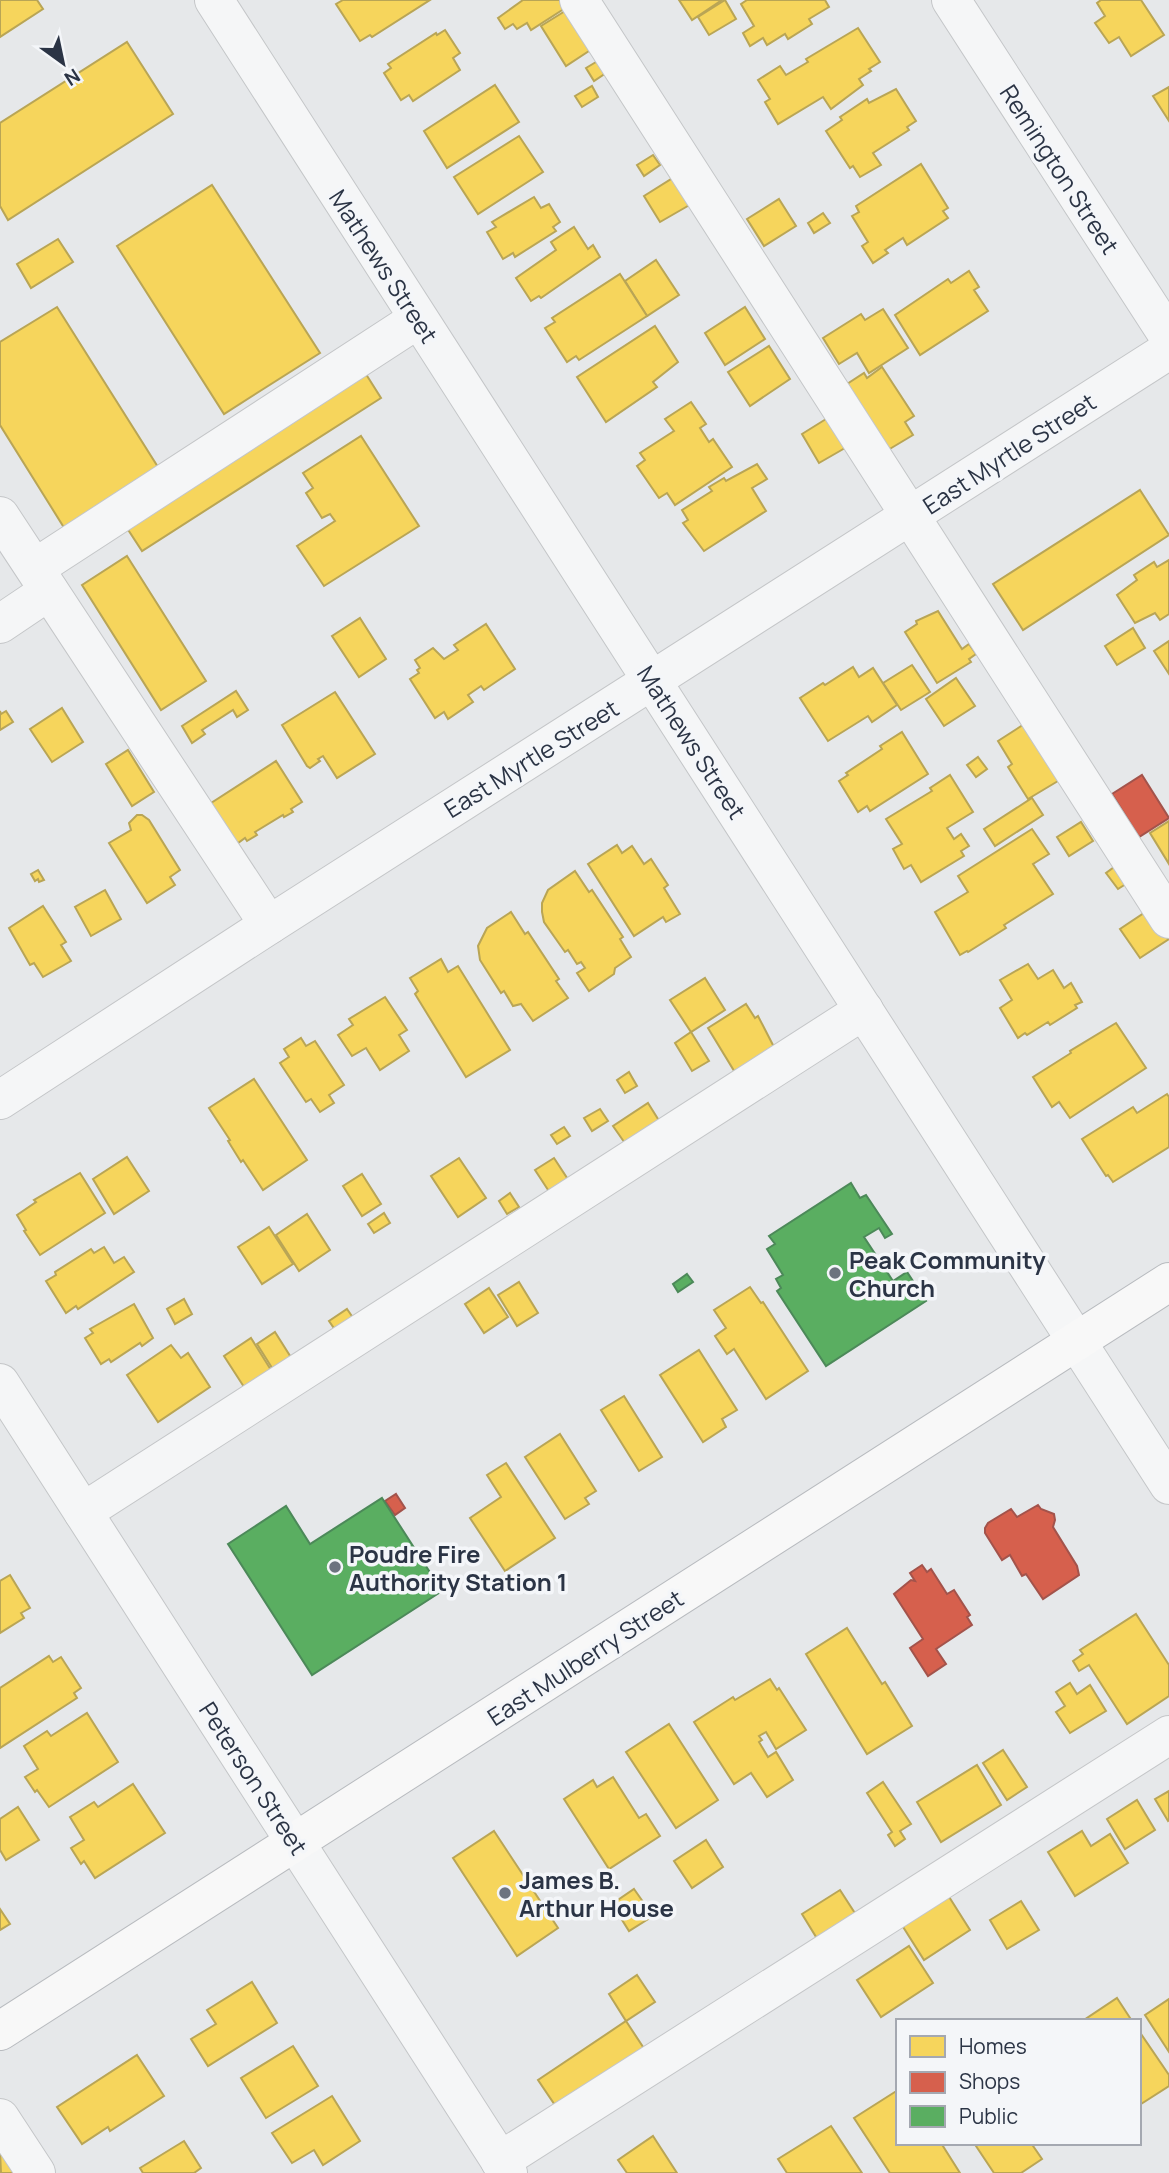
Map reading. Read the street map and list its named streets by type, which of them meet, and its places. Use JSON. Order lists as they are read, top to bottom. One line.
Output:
{"streets":{"highway":["East Mulberry Street"],"street":["Remington Street","Mathews Street","East Myrtle Street","Peterson Street"]},"crossings":[["Mathews Street","East Myrtle Street"],["Mathews Street","East Mulberry Street"],["East Mulberry Street","Peterson Street"]],"places":["Peak Community Church","Poudre Fire Authority Station 1","James B. Arthur House"],"legend":["Homes","Shops","Public"],"north":"bottom right"}
